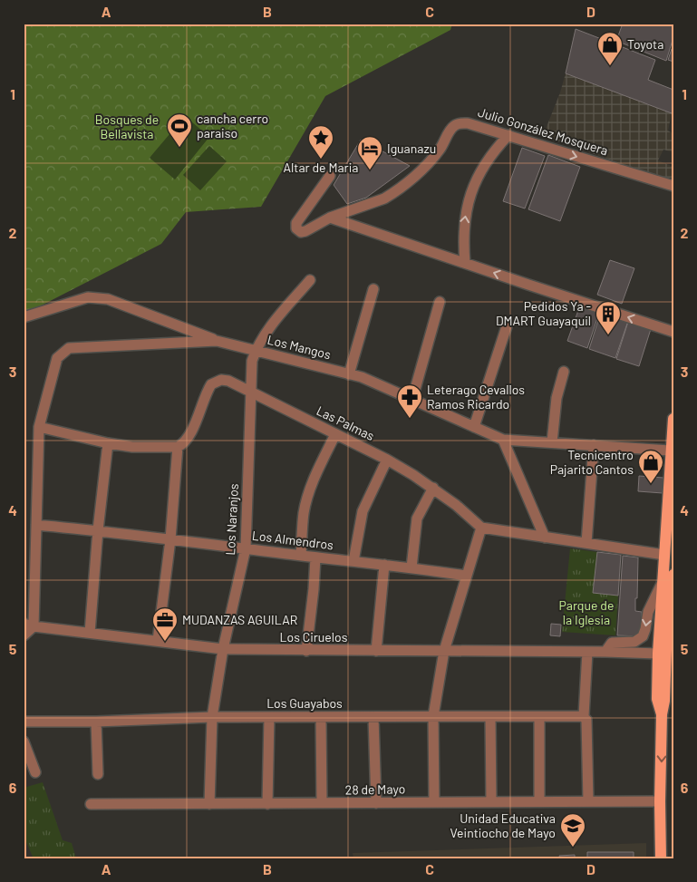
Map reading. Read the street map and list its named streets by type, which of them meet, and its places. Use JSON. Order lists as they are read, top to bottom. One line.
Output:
{"streets":{"street":["Julio González Mosquera","Los Mangos","Las Palmas","Los Naranjos","Los Almendros","Los Ciruelos","Los Guayabos","28 de Mayo"]},"crossings":[["Los Mangos","Los Naranjos"],["Las Palmas","Los Naranjos"],["Los Naranjos","Los Almendros"],["Los Naranjos","Los Ciruelos"],["Los Naranjos","Los Guayabos"],["Los Naranjos","28 de Mayo"]],"one_way":["Julio González Mosquera"],"parks":["Bosques de Bellavista","Parque de la Iglesia"],"places":{"shop":["Toyota","Tecnicentro Pajarito Cantos"],"sports":["cancha cerro paraiso"],"place":["Altar de Maria"],"hotel":["Iguanazu"],"building":["Pedidos Ya - DMART Guayaquil"],"pharmacy":["Leterago Cevallos Ramos Ricardo"],"office":["MUDANZAS AGUILAR"],"school or university":["Unidad Educativa Veintiocho de Mayo"]},"grid":{"columns":["A","B","C","D"],"rows":["1","2","3","4","5","6"]}}
